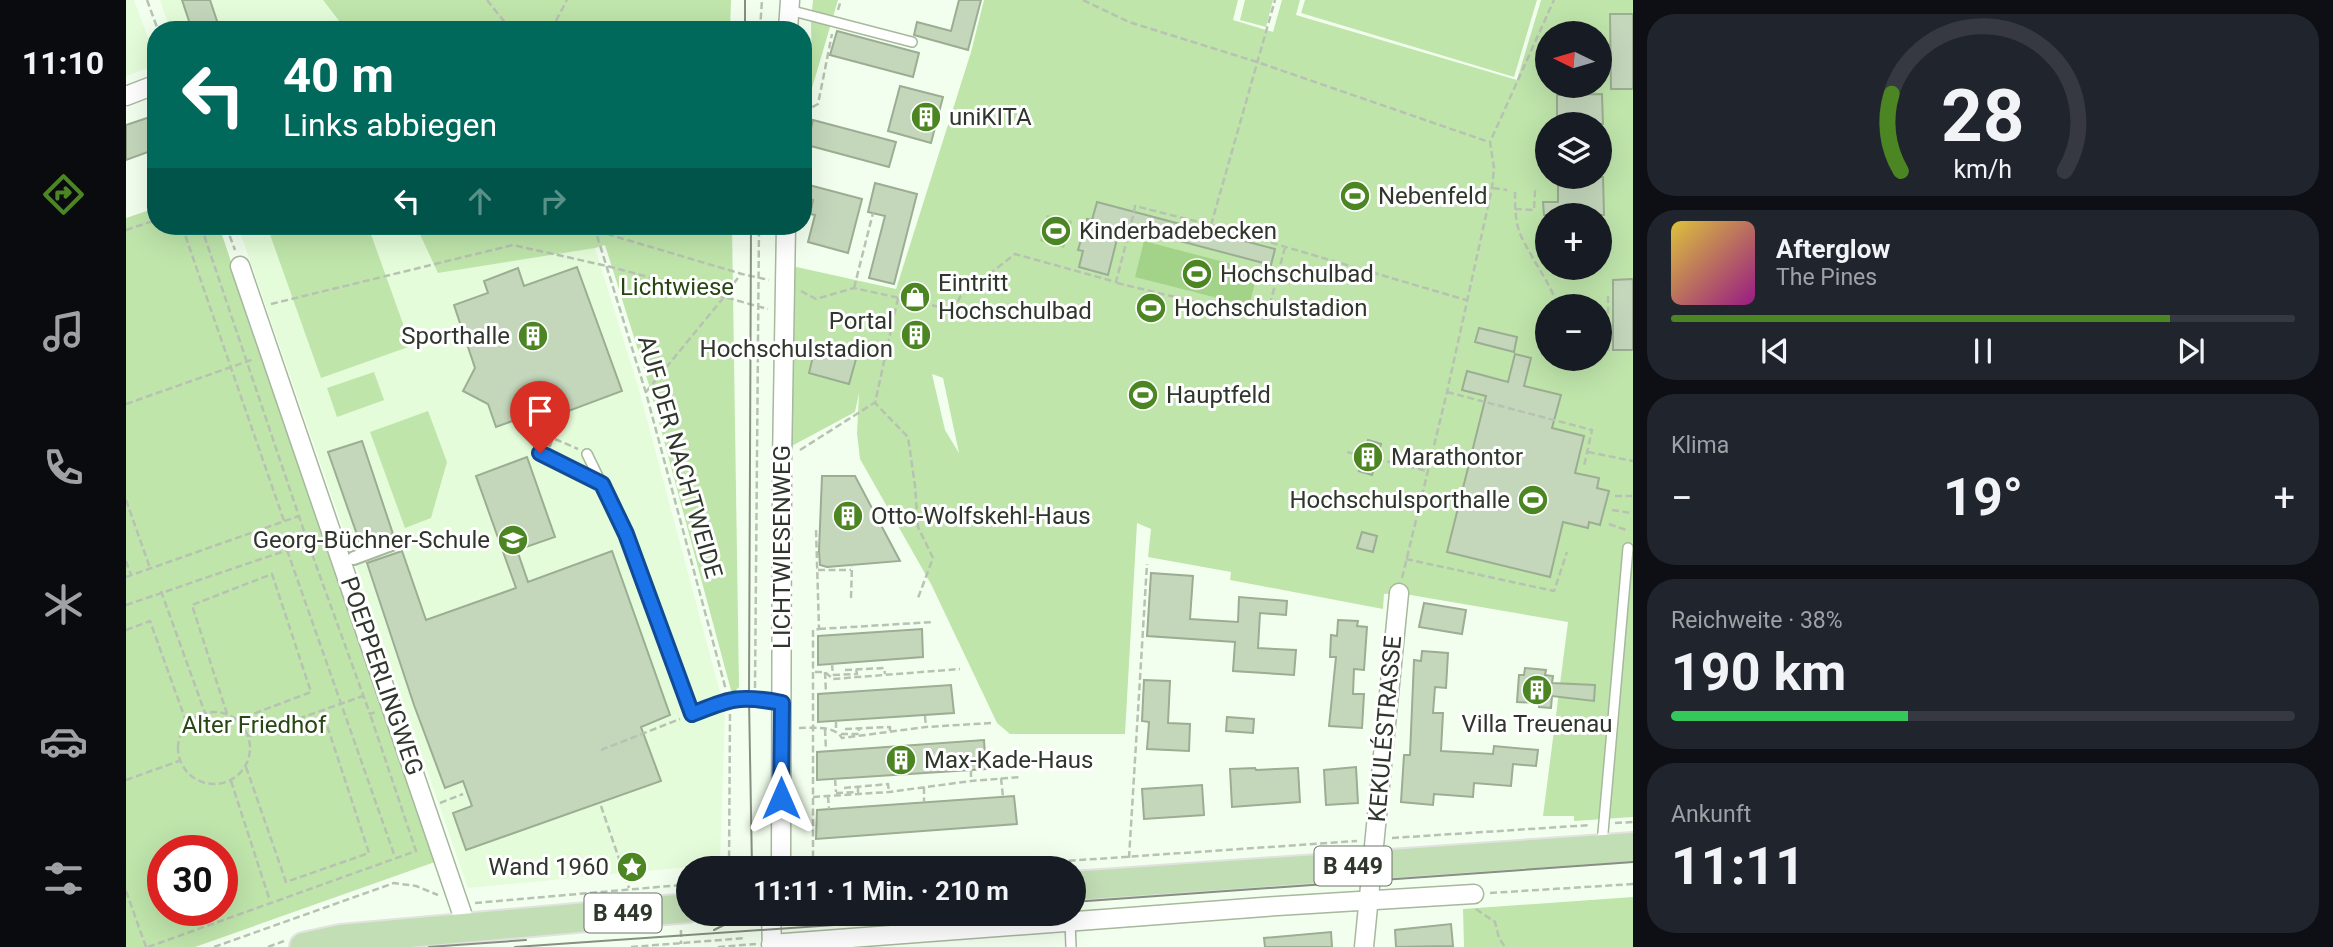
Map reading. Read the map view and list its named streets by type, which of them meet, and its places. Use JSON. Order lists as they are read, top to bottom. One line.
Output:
{"streets":{"main road":["B 449"],"street":["LICHTWIESENWEG","POEPPERLINGWEG","KEKULÉSTRASSE"],"path":["AUF DER NACHTWEIDE"]},"crossings":[["POEPPERLINGWEG","B 449"],["KEKULÉSTRASSE","B 449"]],"parks":["Lichtwiese","Alter Friedhof"],"places":{"building":["uniKITA","Portal Hochschulstadion","Sporthalle","Marathontor","Otto-Wolfskehl-Haus","Villa Treuenau","Max-Kade-Haus"],"sports":["Nebenfeld","Kinderbadebecken","Hochschulbad","Hochschulstadion","Hauptfeld","Hochschulsporthalle"],"shop":["Eintritt Hochschulbad"],"school or university":["Georg-Büchner-Schule"],"place":["Wand 1960"]},"north":"left","page":{"tabs":"11:10","map_buttons":["+","−"],"turn":["40 m","Links abbiegen"],"song":["Afterglow","The Pines"],"tile":["Klima",["Reichweite · 38%","190 km"],["Ankunft","11:11"]],"heat":["−","19°","+"],"limit":"30","trip":"11:11 · 1 Min. · 210 m","gauge":["28","km/h"]}}
